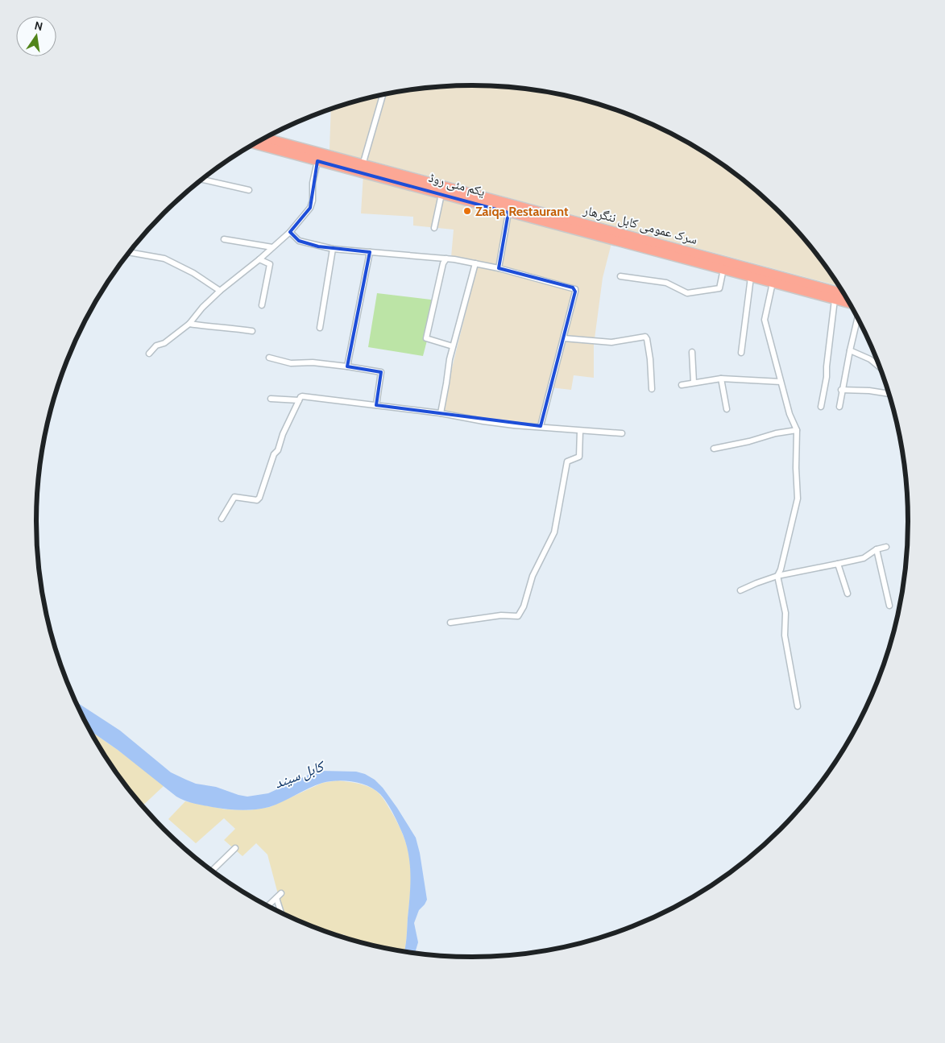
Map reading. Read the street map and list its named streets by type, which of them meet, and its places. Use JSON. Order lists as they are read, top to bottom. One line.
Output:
{"streets":{"highway":["یکم مئی روڈ","سرک عمومی کابل ننگرهار"]},"crossings":[["یکم مئی روڈ","سرک عمومی کابل ننگرهار"]],"water":["کابل سيند"],"places":["Zaiqa Restaurant"],"north":"top"}
